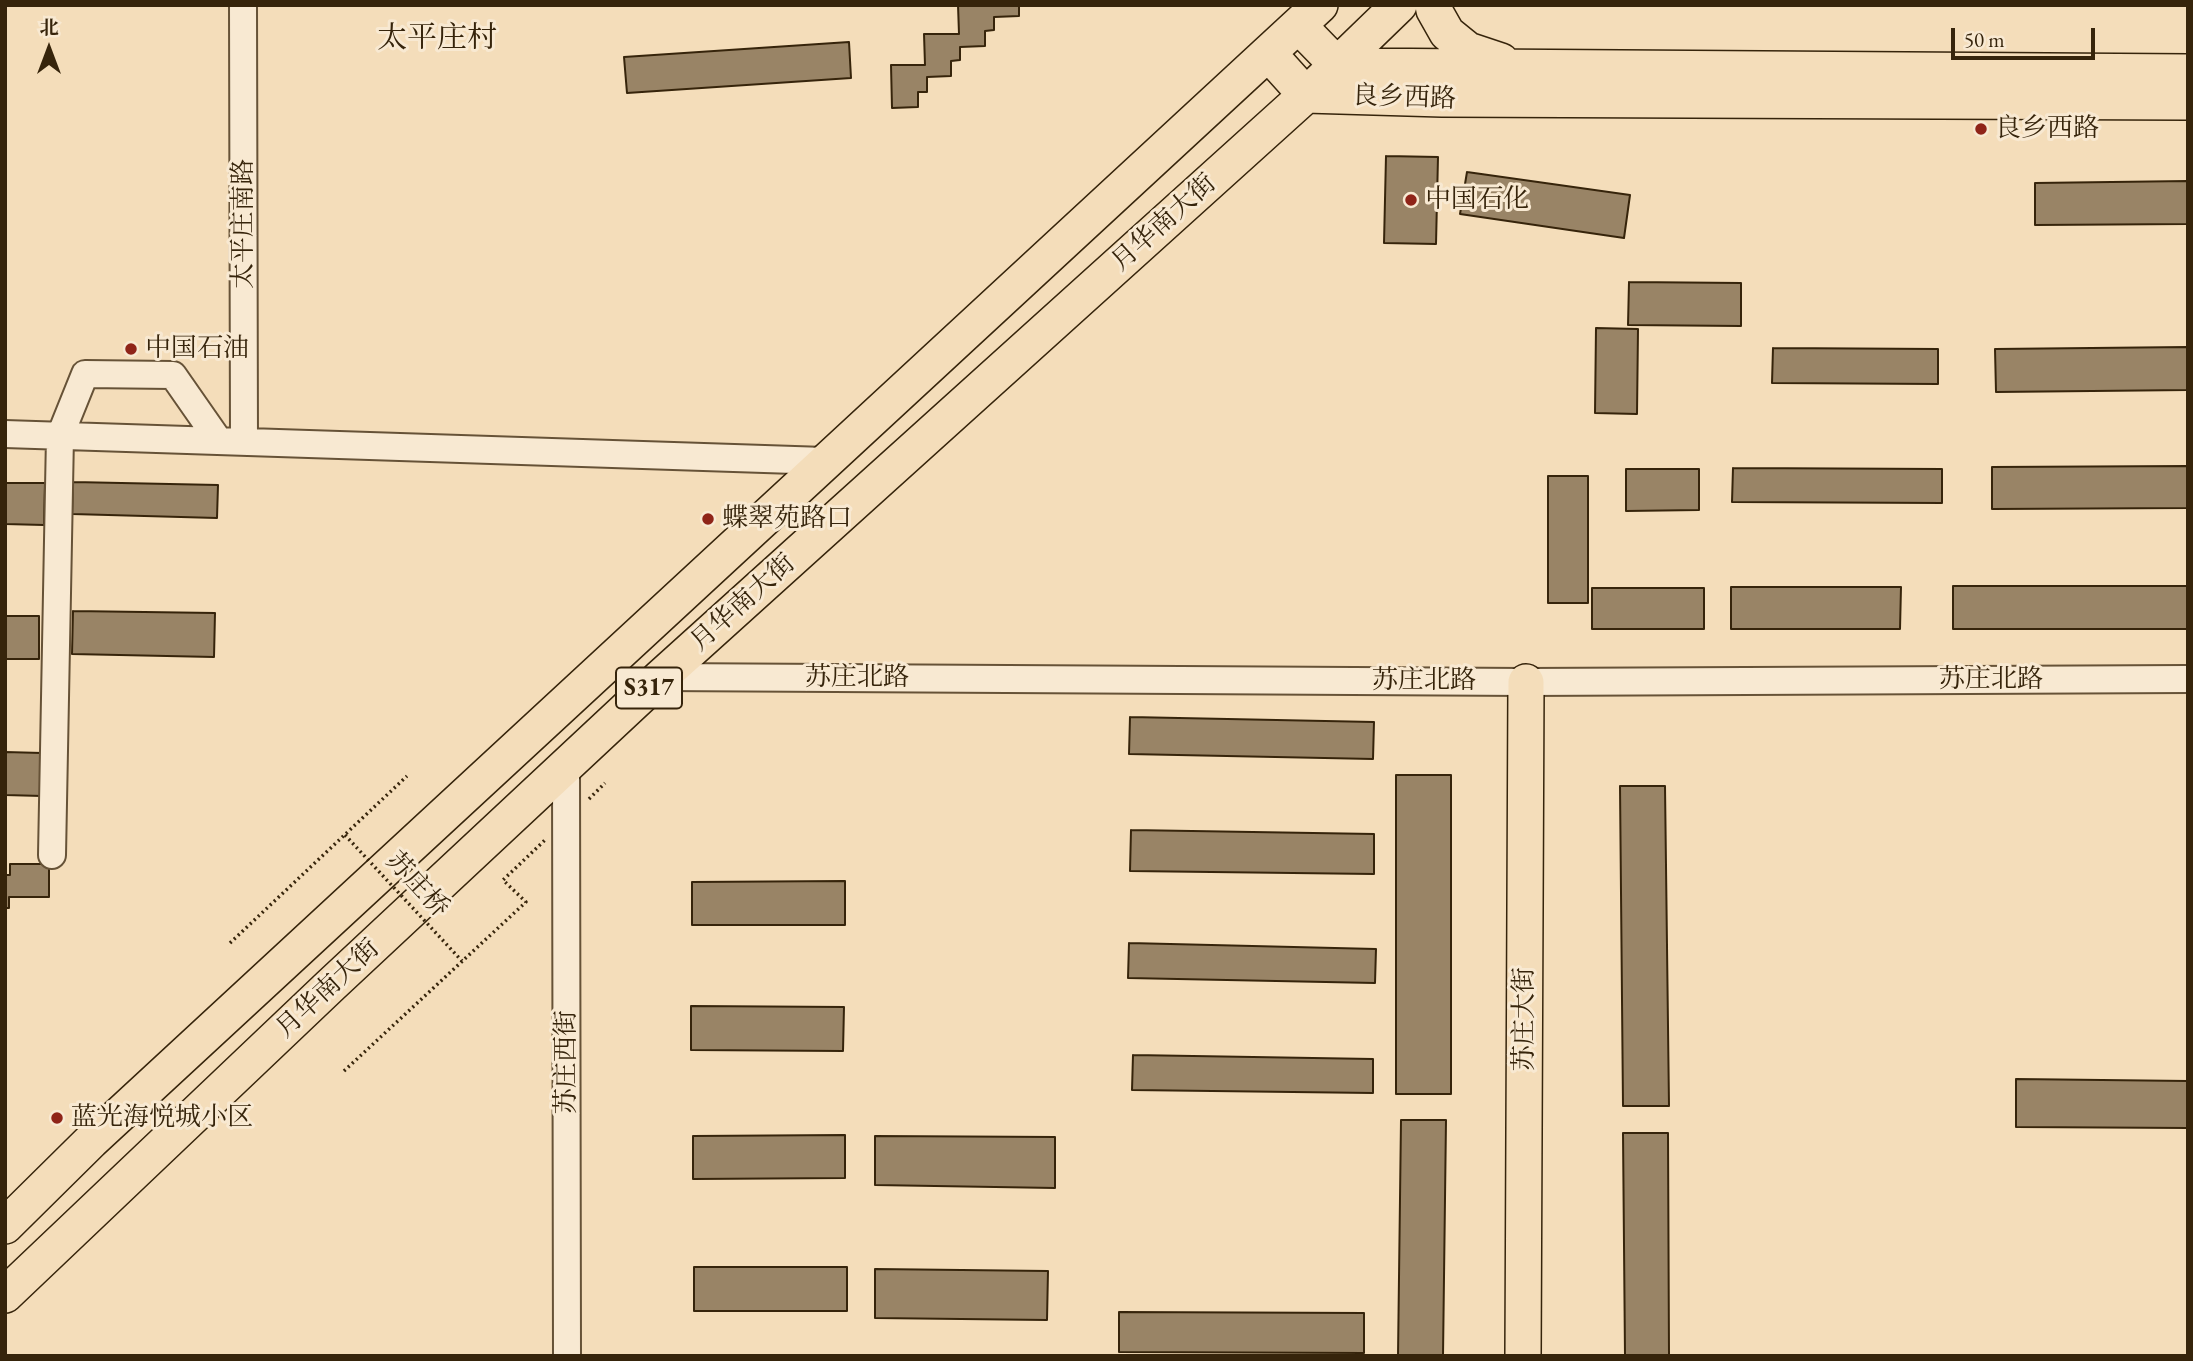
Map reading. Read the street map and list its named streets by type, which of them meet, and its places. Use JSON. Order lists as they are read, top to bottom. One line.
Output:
{"streets":{"main road":["良乡西路","月华南大街","S317","苏庄大街"],"street":["太平庄南路","苏庄北路","苏庄西街"],"path":["苏庄桥"]},"crossings":[["良乡西路","月华南大街"],["良乡西路","S317"],["月华南大街","苏庄北路"],["月华南大街","S317"],["月华南大街","苏庄西街"],["苏庄北路","苏庄大街"]],"districts":["太平庄村"],"places":["良乡西路","中国石化","中国石油","蝶翠苑路口","蓝光海悦城小区"],"scale_bar":"50 m","north":"top"}
